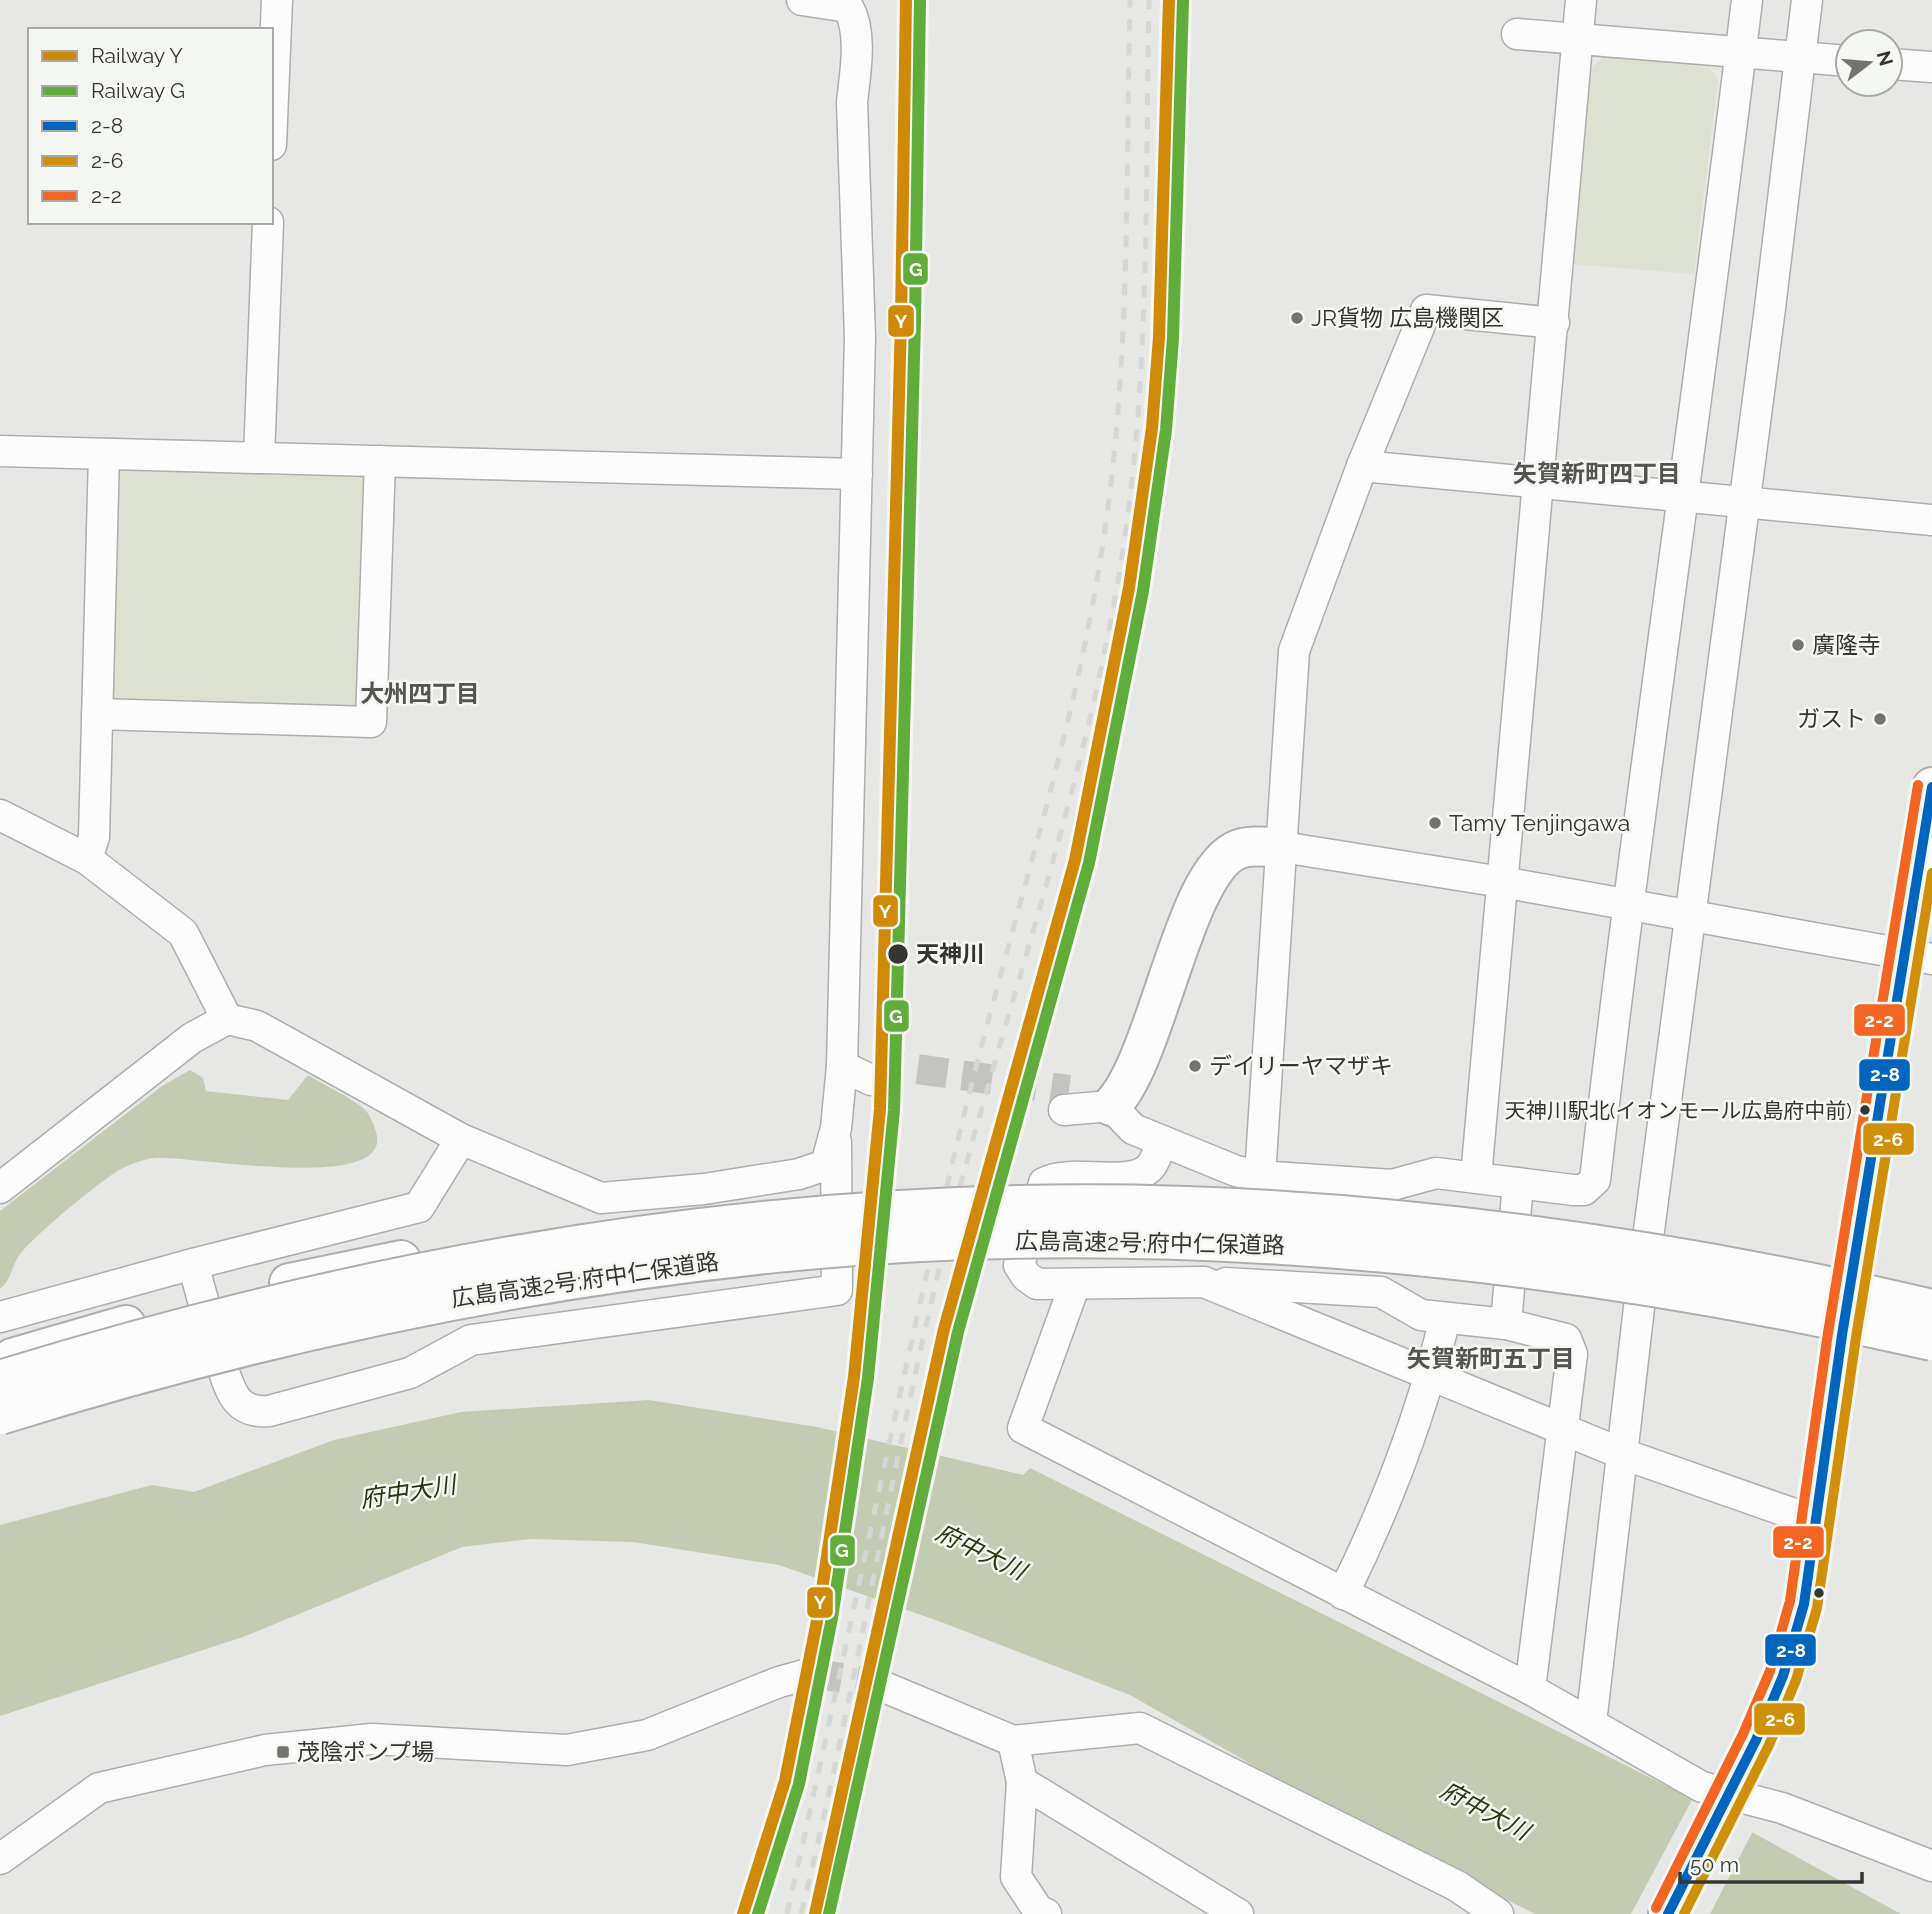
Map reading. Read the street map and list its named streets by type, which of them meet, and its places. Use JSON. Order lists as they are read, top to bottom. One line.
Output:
{"streets":{"main road":["広島高速2号;府中仁保道路"]},"districts":["矢賀新町四丁目","大州四丁目","矢賀新町五丁目"],"water":["府中大川"],"places":{"other":["JR貨物 広島機関区","廣隆寺","ガスト","Tamy Tenjingawa","天神川","デイリーヤマザキ","天神川駅北(イオンモール広島府中前)"],"transit":["茂陰ポンプ場"]},"lines":["rail line Y","rail line G","transit line 2-2","transit line 2-8","transit line 2-6"],"legend":["Railway Y","Railway G","2-8","2-6","2-2"],"scale_bar":"50 m","north":"right"}
